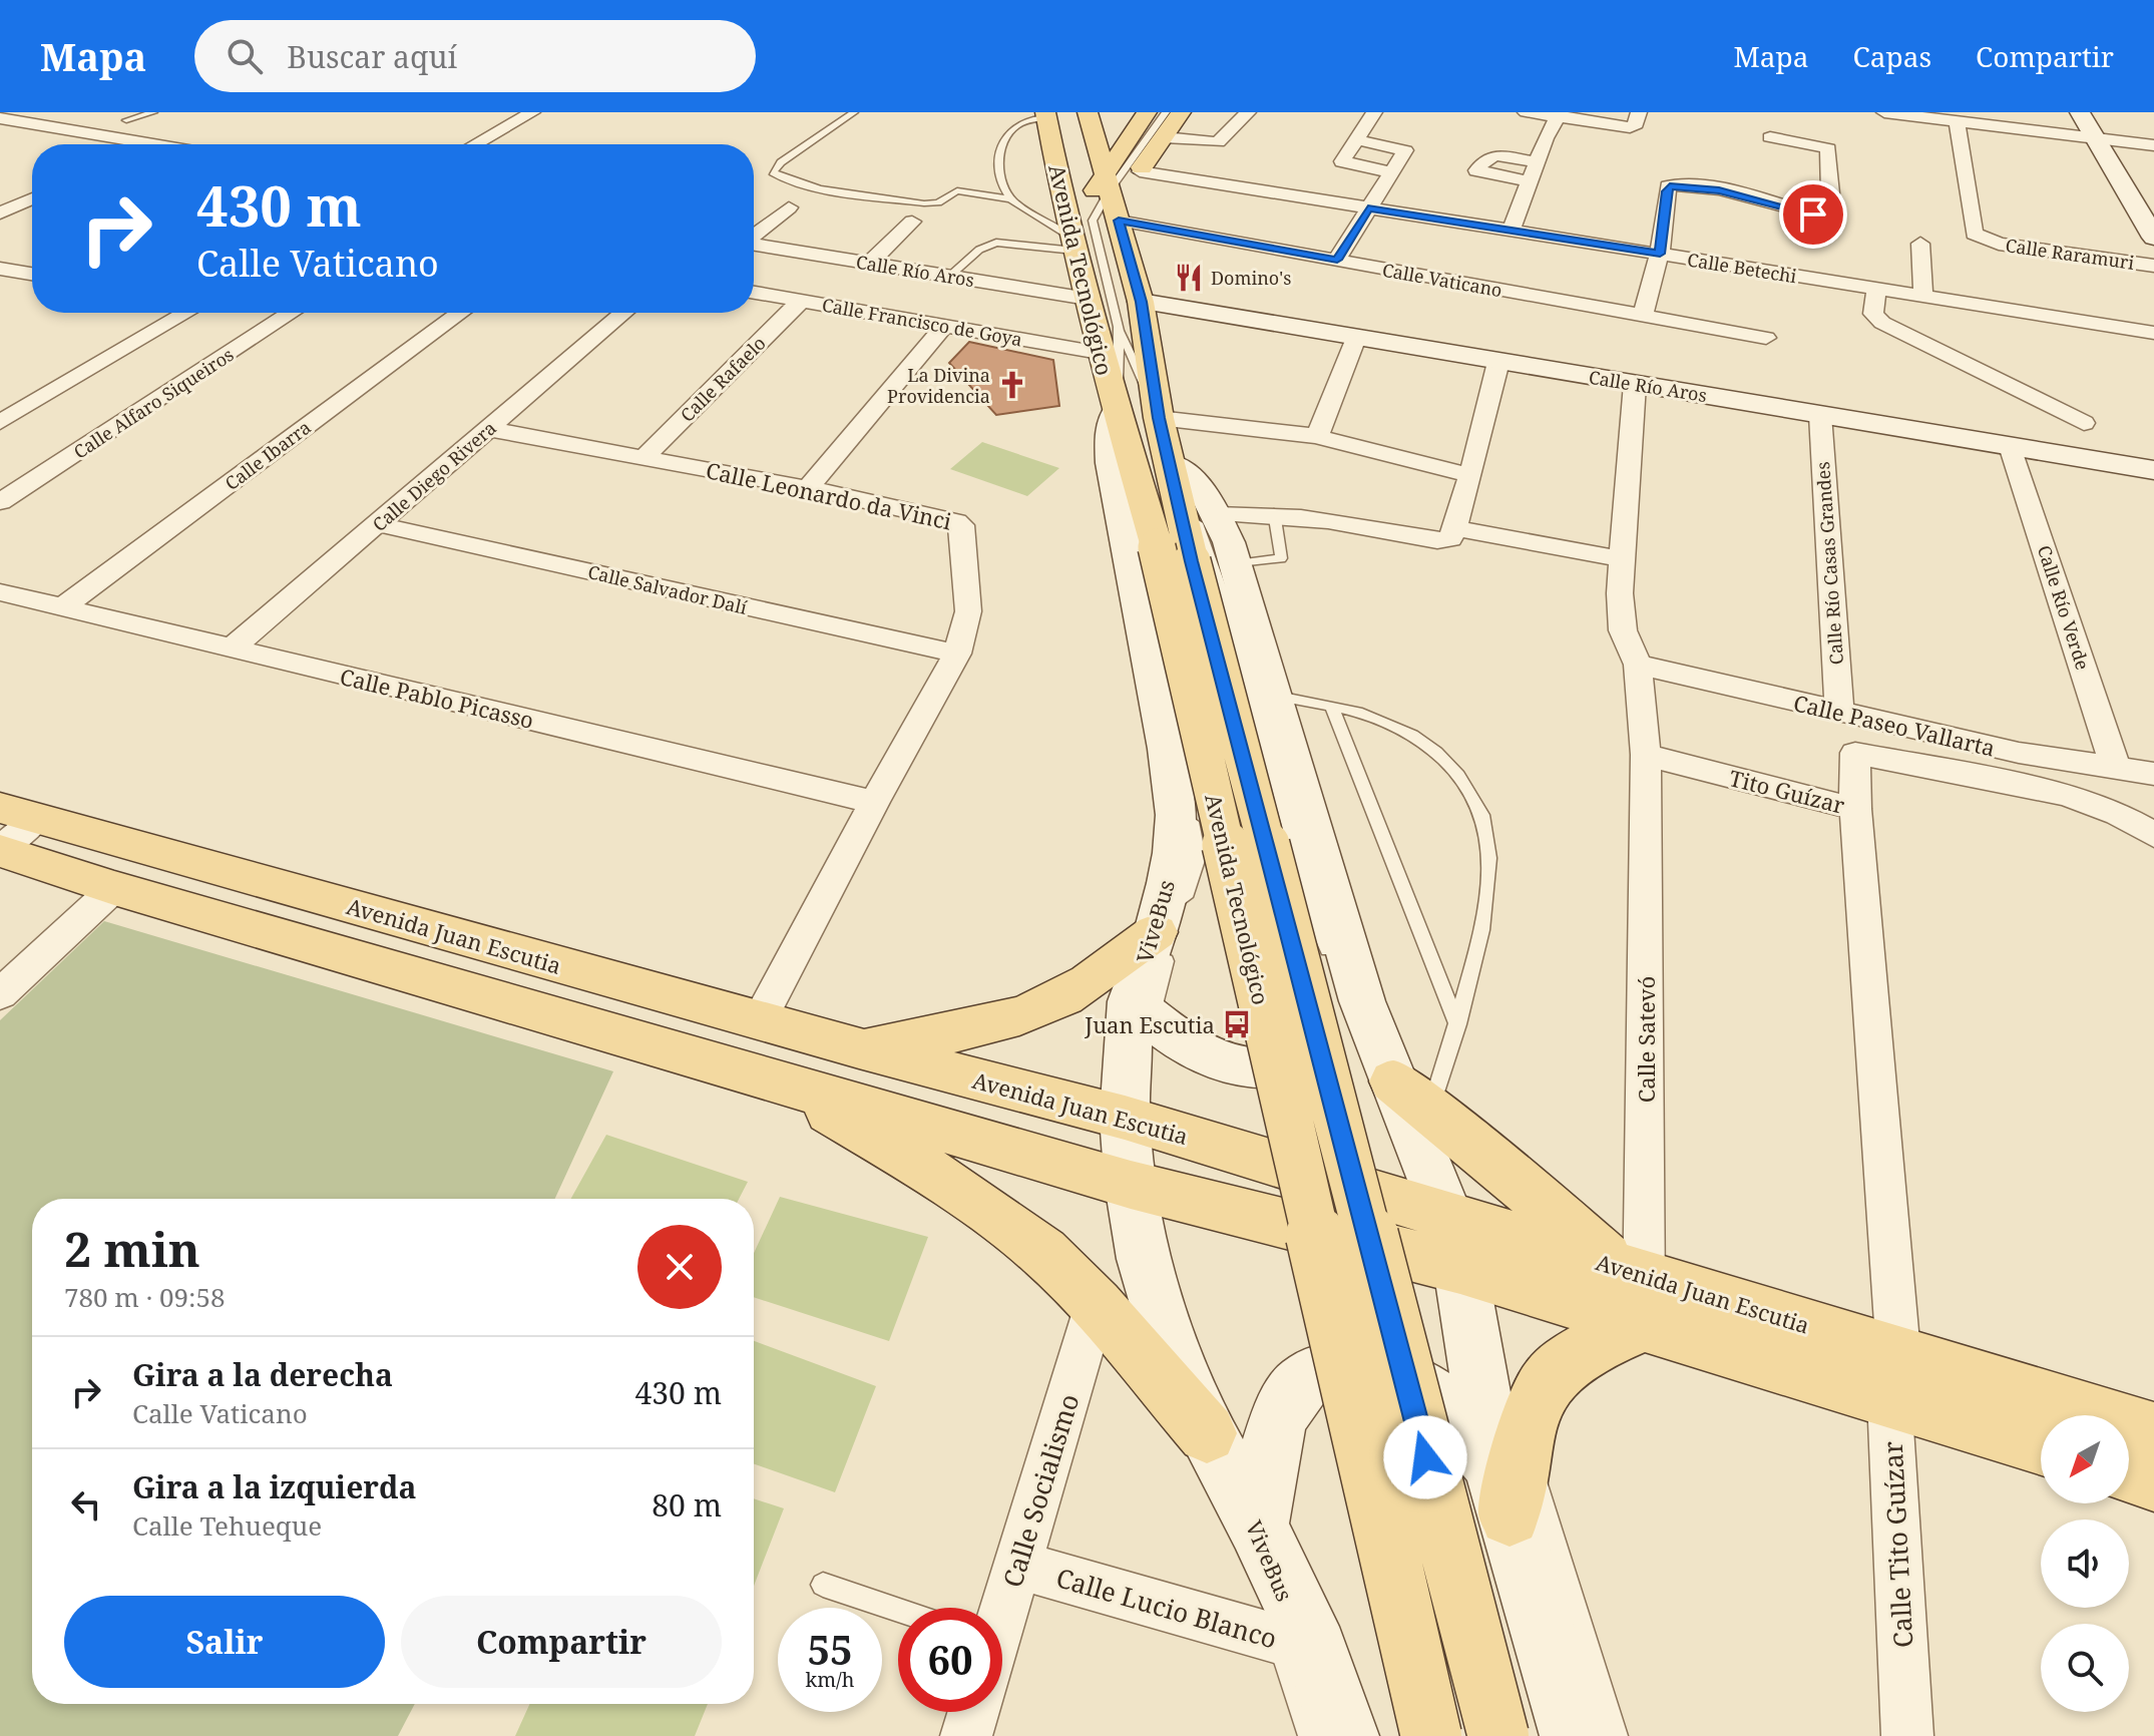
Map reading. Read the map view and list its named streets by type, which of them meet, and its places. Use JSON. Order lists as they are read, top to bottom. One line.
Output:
{"streets":{"main road":["Avenida Tecnológico","Avenida Juan Escutia"],"street":["Calle Raramuri","Calle Betechi","Calle Río Aros","Calle Vaticano","Calle Francisco de Goya","Calle Rafaelo","Calle Alfaro Siqueiros","Calle Ibarra","Calle Diego Rivera","Calle Leonardo da Vinci","Calle Río Casas Grandes","Calle Salvador Dalí","Calle Río Verde","Calle Pablo Picasso","Calle Paseo Vallarta","Tito Guízar","Calle Satevó","Calle Socialismo","Calle Tito Guízar","Calle Lucio Blanco"]},"crossings":[["Avenida Tecnológico","Calle Río Aros"],["Avenida Tecnológico","Calle Vaticano"],["Avenida Tecnológico","Calle Francisco de Goya"],["Calle Río Aros","Calle Río Casas Grandes"],["Calle Río Aros","Calle Río Verde"],["Calle Francisco de Goya","Calle Rafaelo"],["Calle Rafaelo","Calle Leonardo da Vinci"],["Calle Ibarra","Calle Pablo Picasso"],["Calle Diego Rivera","Calle Leonardo da Vinci"],["Calle Diego Rivera","Calle Salvador Dalí"],["Calle Diego Rivera","Calle Pablo Picasso"],["Calle Leonardo da Vinci","Calle Salvador Dalí"],["Calle Leonardo da Vinci","Calle Pablo Picasso"],["Calle Leonardo da Vinci","Avenida Juan Escutia"],["Calle Río Casas Grandes","Calle Paseo Vallarta"],["Calle Río Verde","Calle Paseo Vallarta"],["Calle Paseo Vallarta","Tito Guízar"],["Tito Guízar","Avenida Juan Escutia"],["Tito Guízar","Calle Satevó"],["Tito Guízar","Calle Tito Guízar"],["Avenida Juan Escutia","Calle Satevó"],["Avenida Juan Escutia","Calle Tito Guízar"],["Calle Socialismo","Calle Lucio Blanco"]],"places":{"restaurant":["Domino's"],"church":["La Divina Providencia"],"bus stop":["Juan Escutia"]},"north":"bottom left","page":{"header":"Mapa","search":"Buscar aquí","nav":["Mapa","Capas","Compartir"],"turn":["430 m","Calle Vaticano"],"heading":["2 min","780 m · 09:58"],"list":[{"name":"Gira a la derecha","note":"Calle Vaticano","value":"430 m"},{"name":"Gira a la izquierda","note":"Calle Tehueque","value":"80 m"}],"buttons":["Salir","Compartir"],"speed":"55 km/h","limit":"60"}}
